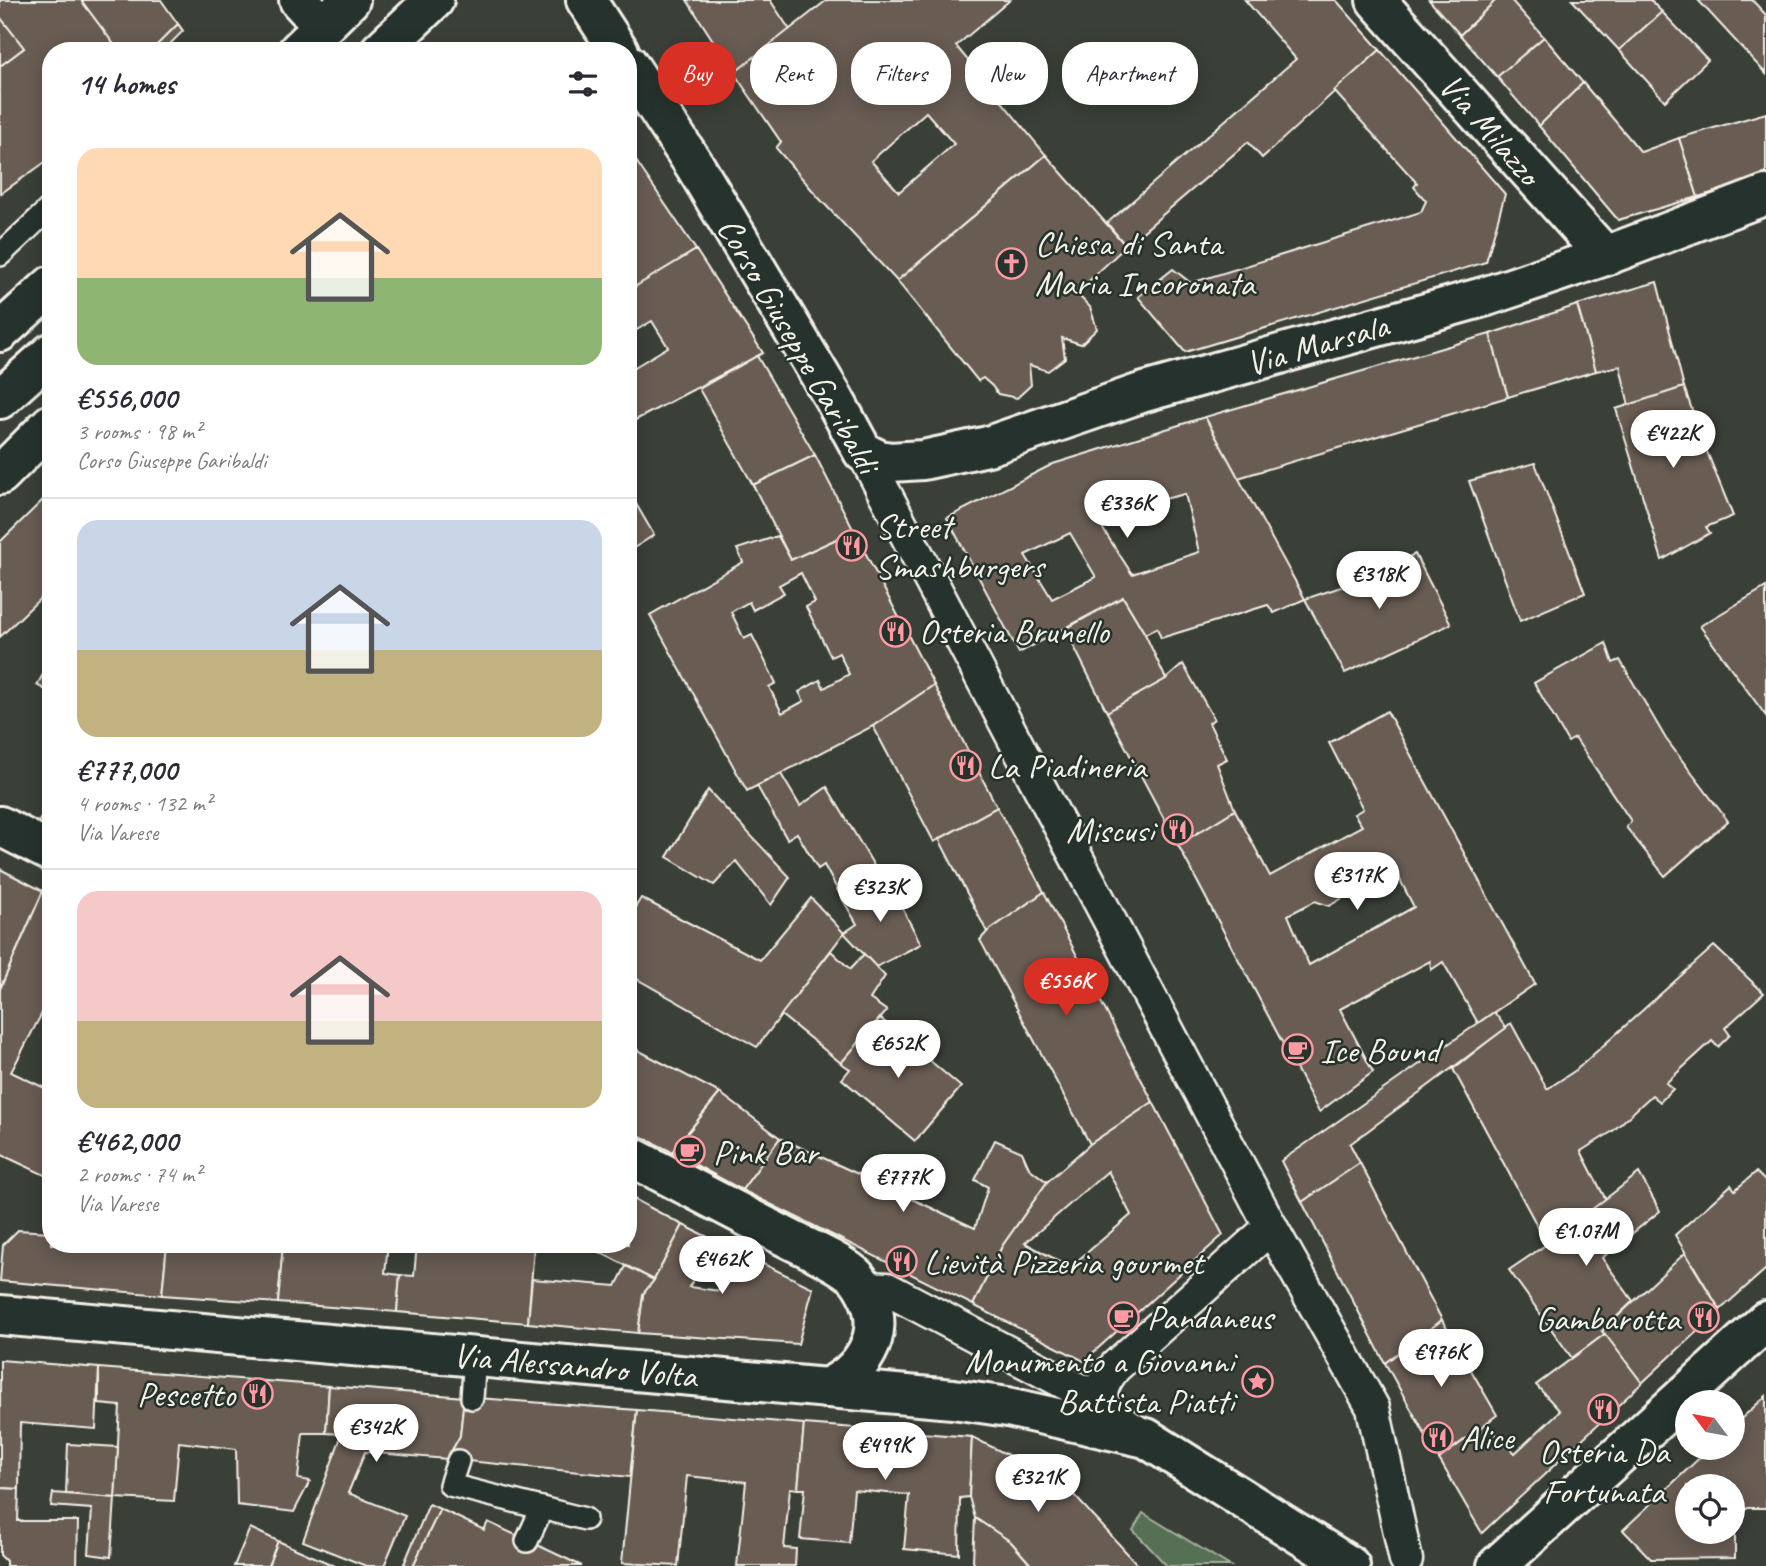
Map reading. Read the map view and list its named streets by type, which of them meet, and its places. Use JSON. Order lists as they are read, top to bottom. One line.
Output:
{"streets":{"street":["Via Milazzo","Via Marsala","Corso Giuseppe Garibaldi","Via Alessandro Volta"]},"crossings":[["Via Milazzo","Via Marsala"],["Via Marsala","Corso Giuseppe Garibaldi"]],"places":{"church":["Chiesa di Santa Maria Incoronata"],"restaurant":["Street Smashburgers","Osteria Brunello","La Piadineria","Miscusi","Lievità Pizzeria gourmet","Gambarotta","Pescetto","Osteria Da Fortunata","Alice"],"cafe":["Ice Bound","Pink Bar","Pandaneus"],"place":["Monumento a Giovanni Battista Piatti"]},"north":"top left","page":{"chip":["Buy","Rent","Filters","New","Apartment"],"heading":"14 homes","list":[{"name":"€556,000","note":"3 rooms · 98 m² · Corso Giuseppe Garibaldi"},{"name":"€777,000","note":"4 rooms · 132 m² · Via Varese"},{"name":"€462,000","note":"2 rooms · 74 m² · Via Varese"}],"price":["€422K","€336K","€318K","€317K","€323K","€556K","€652K","€777K","€1.07M","€462K","€976K","€342K","€499K","€321K"]}}
